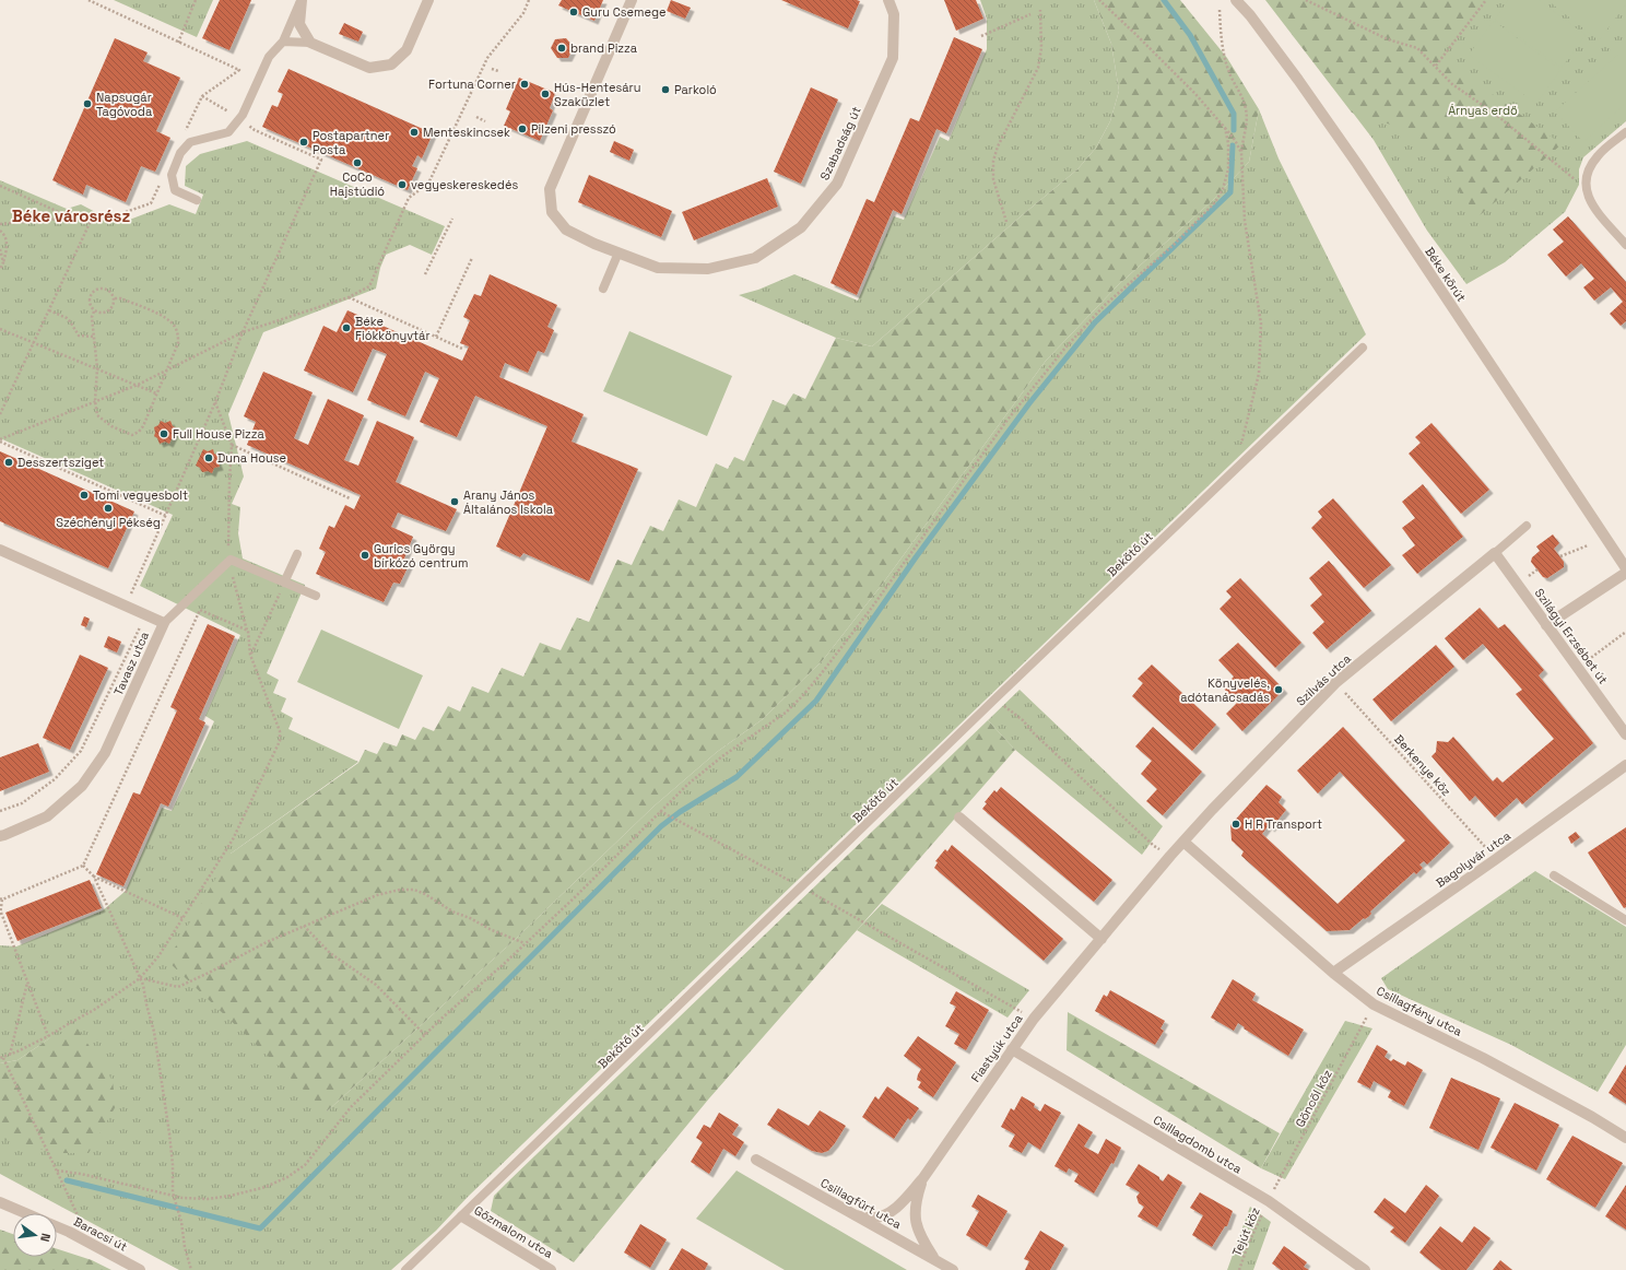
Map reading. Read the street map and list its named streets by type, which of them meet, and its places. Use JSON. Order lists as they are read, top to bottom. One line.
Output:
{"streets":{"street":["Szabadság út","Béke körút","Szilágyi Erzsébet út","Tavasz utca","Szilvás utca","Bagolyvár utca","Csillagfény utca","Fiastyúk utca","Csillagdomb utca","Csillagfürt utca","Gőzmalom utca","Baracsi út"],"lane":["Bekötő út"],"path":["Berkenye köz","Göncöl köz","Tejút köz"]},"crossings":[["Bekötő út","Gőzmalom utca"],["Szilágyi Erzsébet út","Szilvás utca"],["Szilvás utca","Berkenye köz"],["Szilvás utca","Csillagfény utca"],["Szilvás utca","Fiastyúk utca"],["Berkenye köz","Bagolyvár utca"],["Bagolyvár utca","Csillagfény utca"],["Csillagfény utca","Fiastyúk utca"],["Csillagfény utca","Göncöl köz"],["Fiastyúk utca","Csillagdomb utca"],["Fiastyúk utca","Csillagfürt utca"],["Göncöl köz","Csillagdomb utca"],["Göncöl köz","Tejút köz"],["Csillagdomb utca","Tejút köz"]],"districts":["Béke városrész"],"parks":["Árnyas erdő"],"places":["Guru Csemege","brand Pizza","Fortuna Corner","Parkoló","Hús-Hentesáru Szaküzlet","Napsugár Tagóvoda","Pilzeni presszó","Menteskincsek","Postapartner Posta","CoCo Hajstúdió","vegyeskereskedés","Béke Fiókkönyvtár","Full House Pizza","Duna House","Desszertsziget","Tomi vegyesbolt","Arany János Általános Iskola","Széchényi Pékség","Gurics György bírkózó centrum","Könyvelés, adótanácsadás","H R Transport"],"north":"right"}
